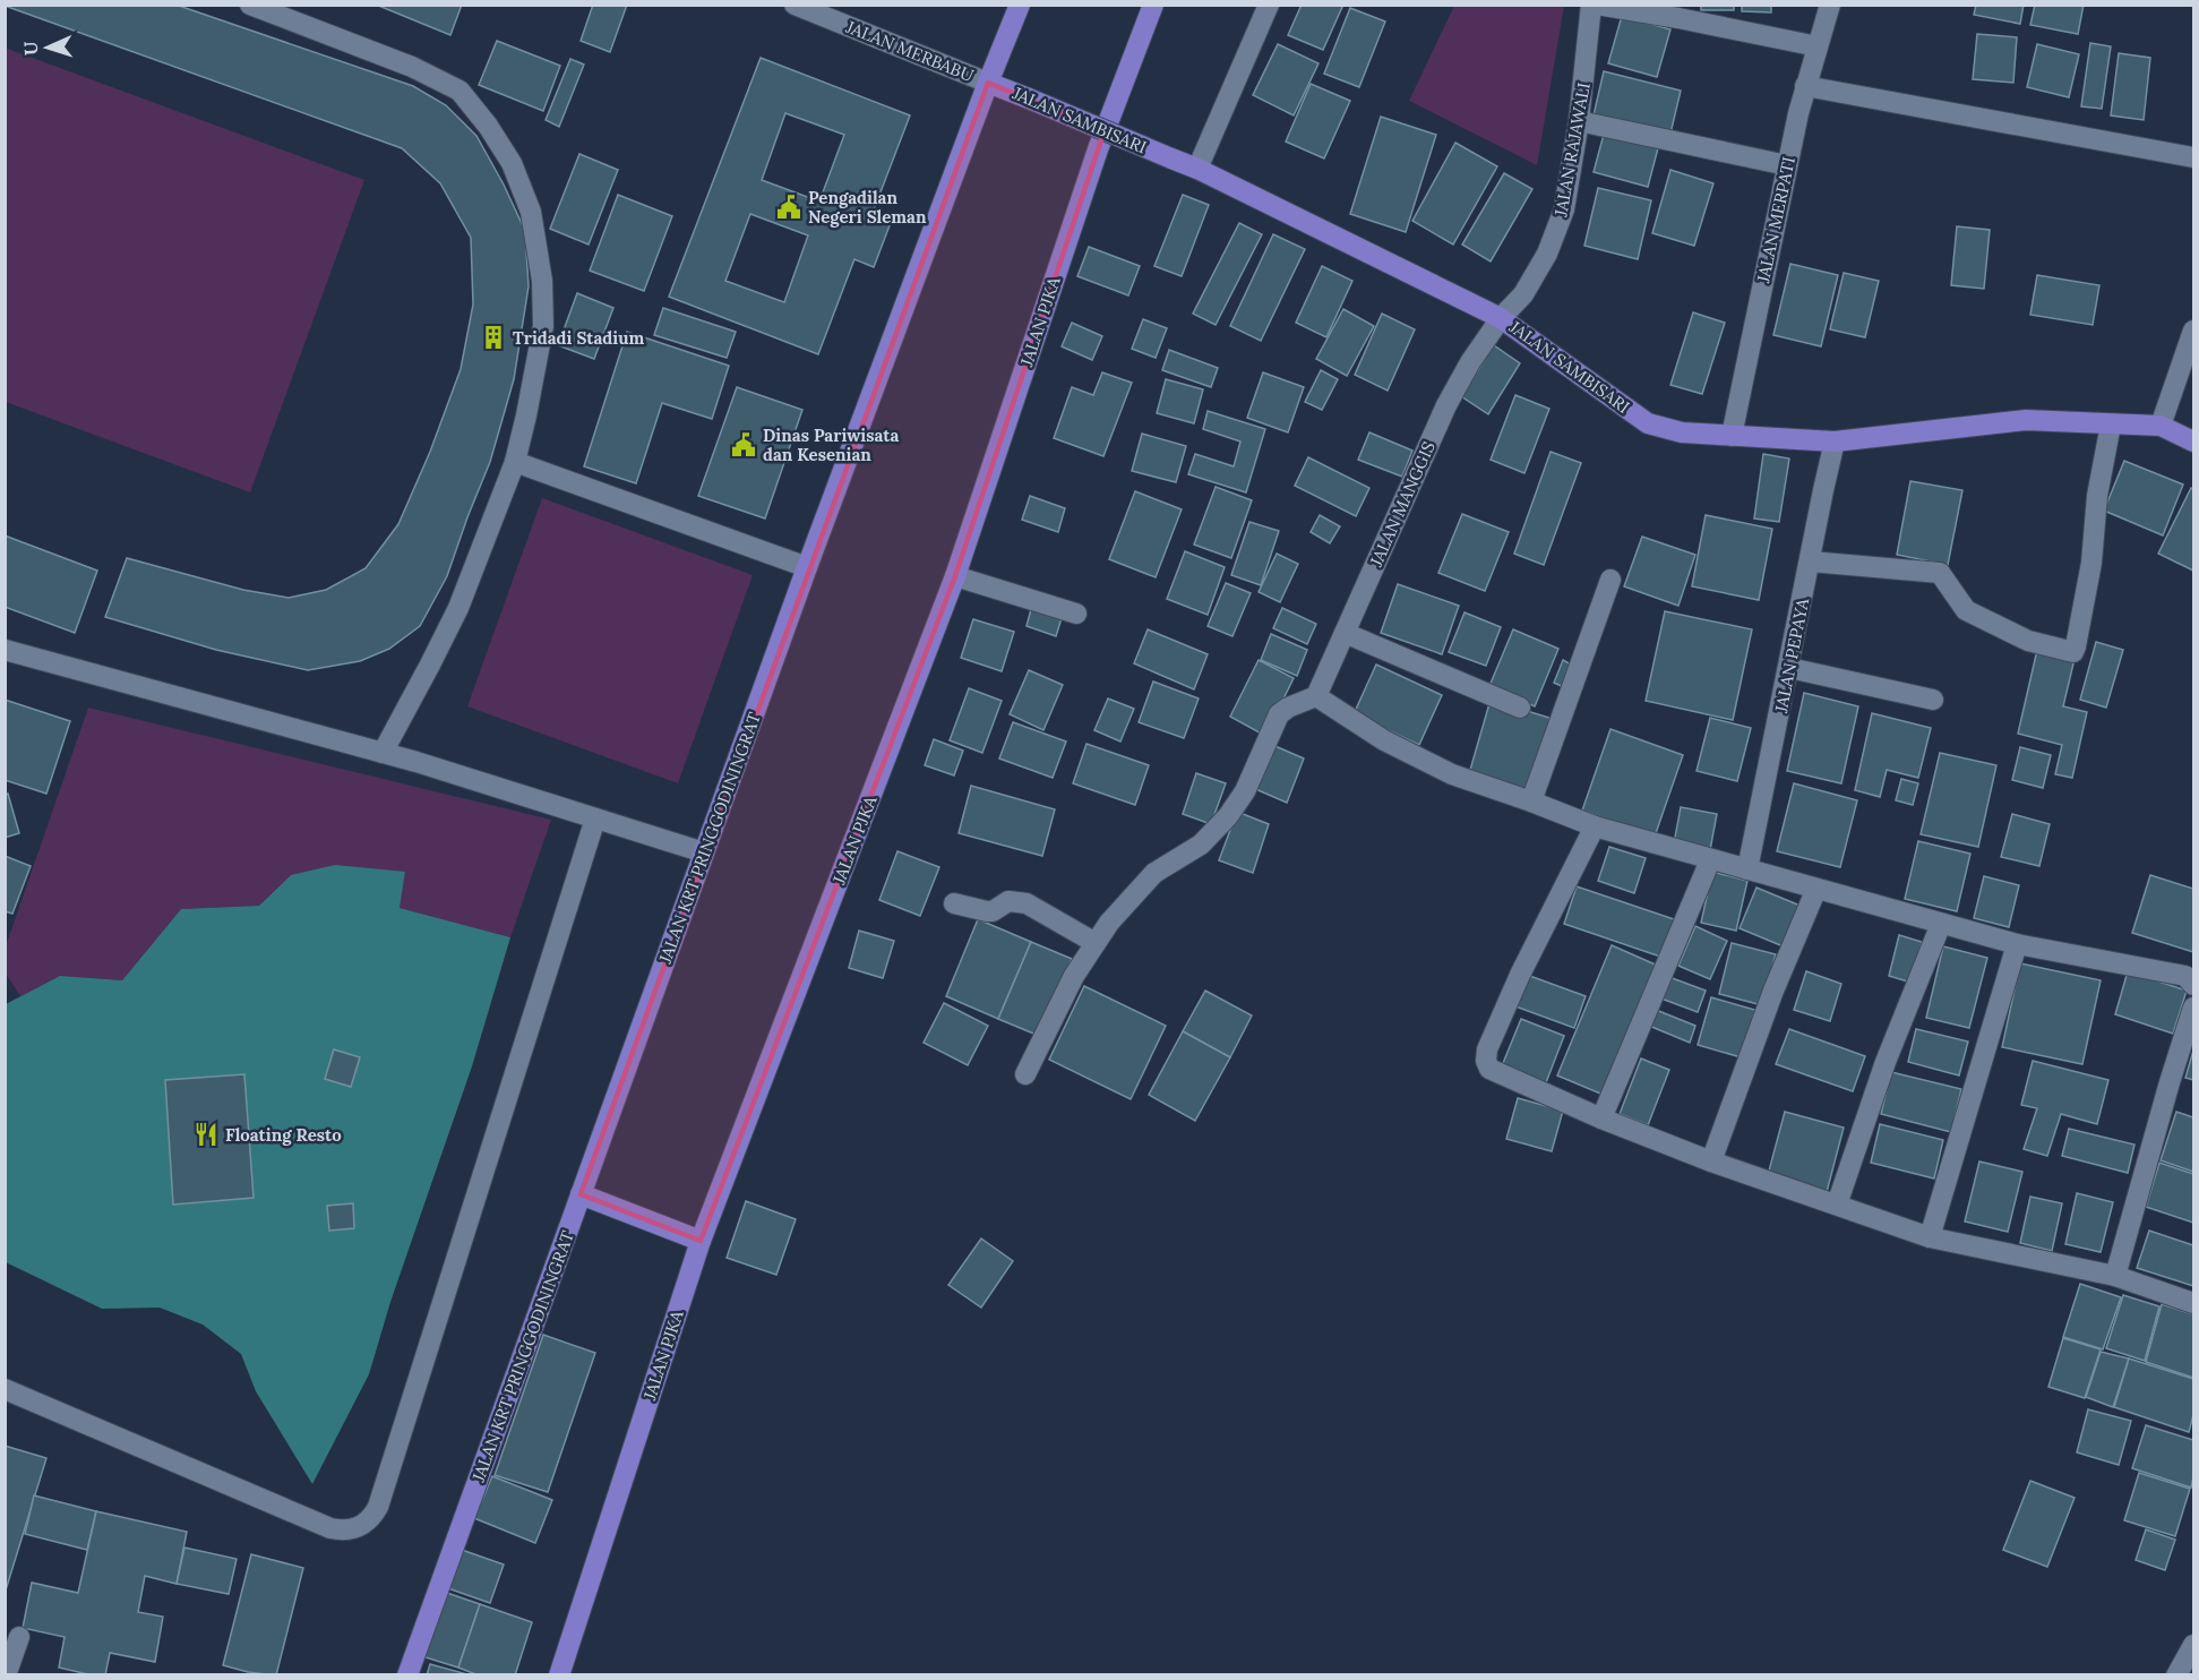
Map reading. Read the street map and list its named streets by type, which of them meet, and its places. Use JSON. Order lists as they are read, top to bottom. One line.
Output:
{"streets":{"main road":["JALAN SAMBISARI","JALAN PJKA","JALAN KRT PRINGGODININGRAT"],"street":["JALAN MERBABU","JALAN RAJAWALI","JALAN MERPATI","JALAN MANGGIS","JALAN PEPAYA"]},"crossings":[["JALAN MERBABU","JALAN SAMBISARI"],["JALAN MERBABU","JALAN KRT PRINGGODININGRAT"],["JALAN SAMBISARI","JALAN RAJAWALI"],["JALAN SAMBISARI","JALAN MERPATI"],["JALAN SAMBISARI","JALAN MANGGIS"],["JALAN SAMBISARI","JALAN PEPAYA"],["JALAN SAMBISARI","JALAN KRT PRINGGODININGRAT"],["JALAN RAJAWALI","JALAN MANGGIS"]],"places":{"public building":["Pengadilan Negeri Sleman","Dinas Pariwisata dan Kesenian"],"building":["Tridadi Stadium"],"restaurant":["Floating Resto"]},"north":"left"}
